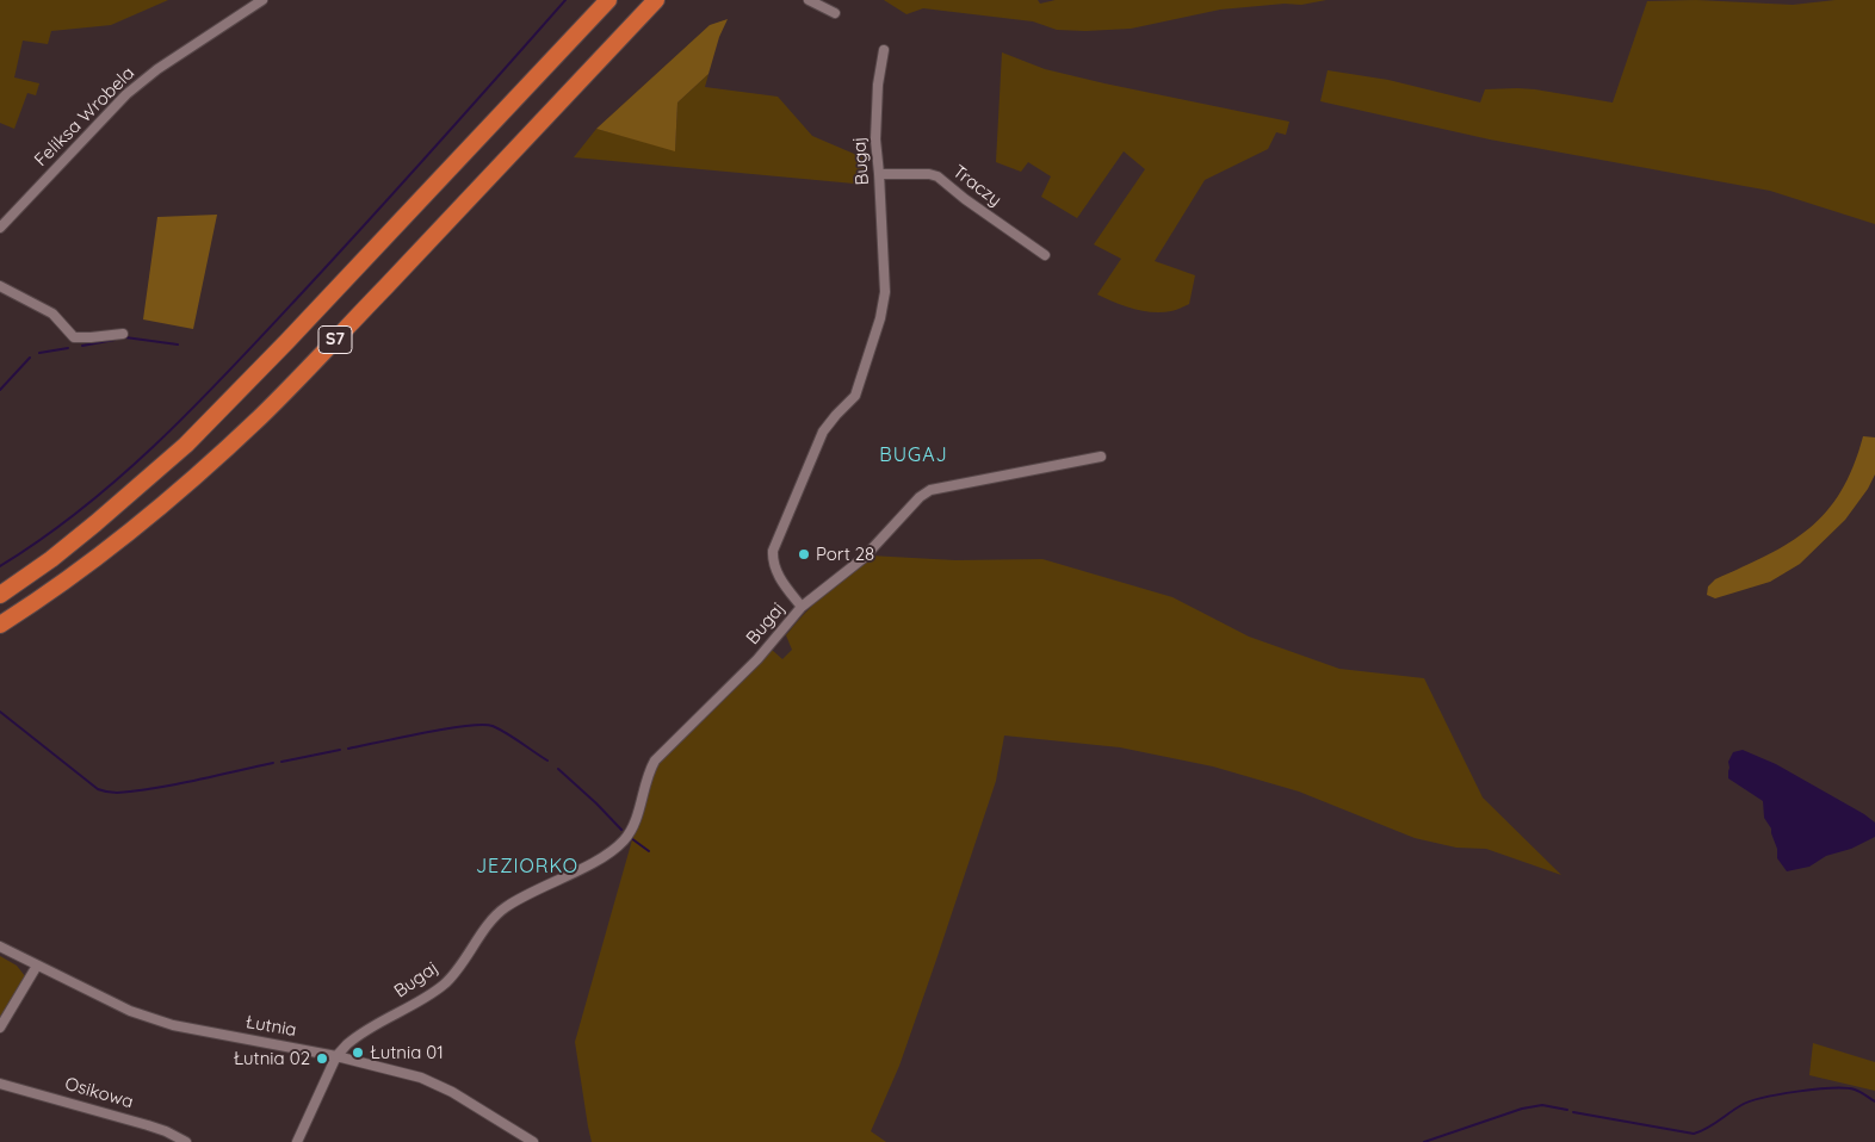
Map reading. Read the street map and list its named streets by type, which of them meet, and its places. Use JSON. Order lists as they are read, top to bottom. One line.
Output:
{"streets":{"highway":["S7"],"street":["Feliksa Wrobela","Bugaj","Traczy","Łutnia","Osikowa"]},"crossings":[["Bugaj","Traczy"],["Bugaj","Łutnia"]],"districts":["BUGAJ","JEZIORKO"],"places":["Port 28","Łutnia 01","Łutnia 02"]}
